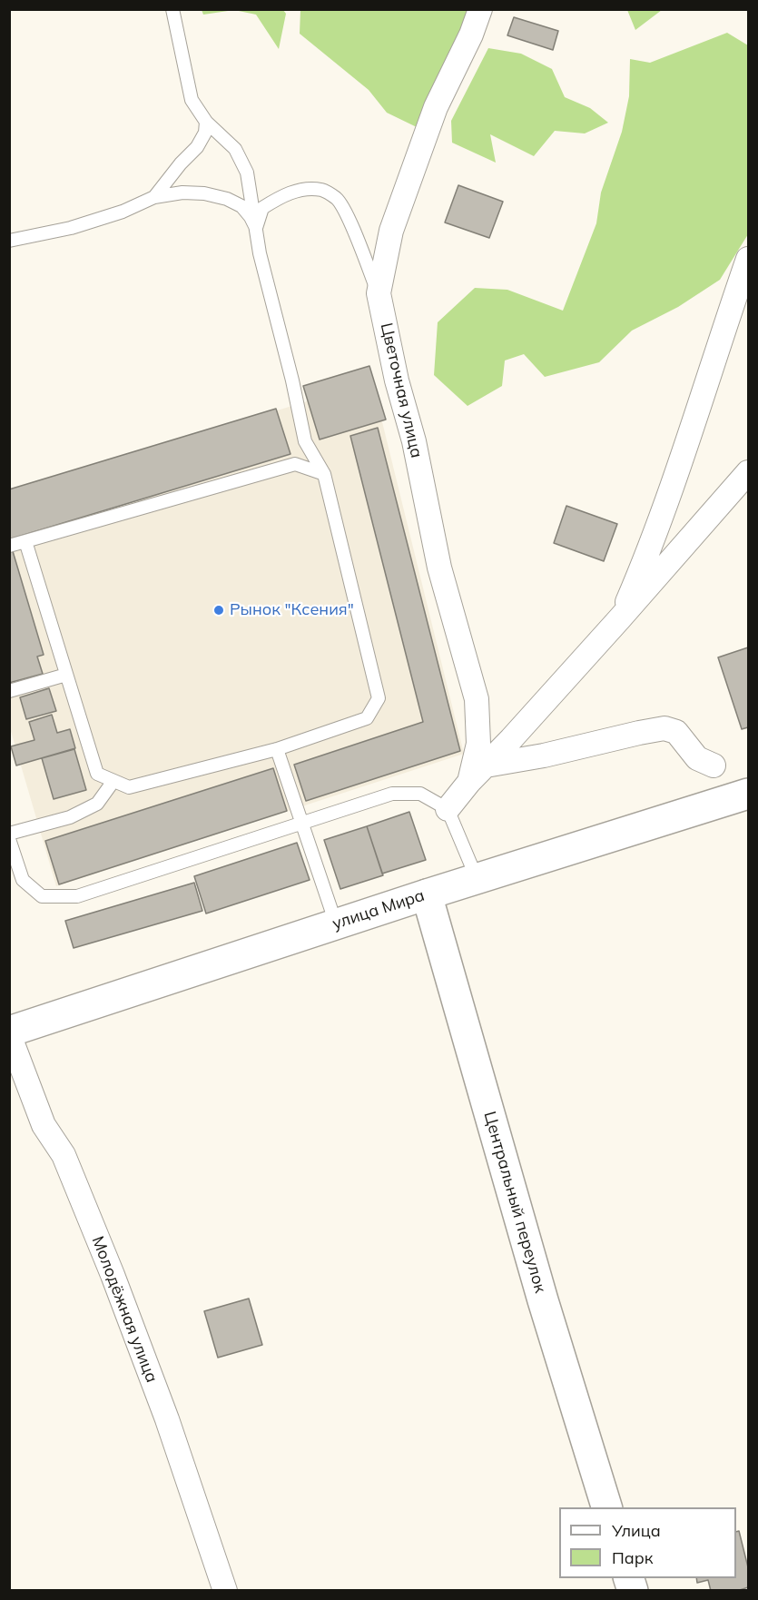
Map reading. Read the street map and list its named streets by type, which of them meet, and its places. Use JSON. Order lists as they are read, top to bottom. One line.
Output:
{"streets":{"main road":["улица Мира","Центральный переулок"],"street":["Цветочная улица","Молодёжная улица"]},"crossings":[["улица Мира","Центральный переулок"],["улица Мира","Молодёжная улица"]],"places":["Рынок \"Ксения\""],"legend":["Улица","Парк"]}
